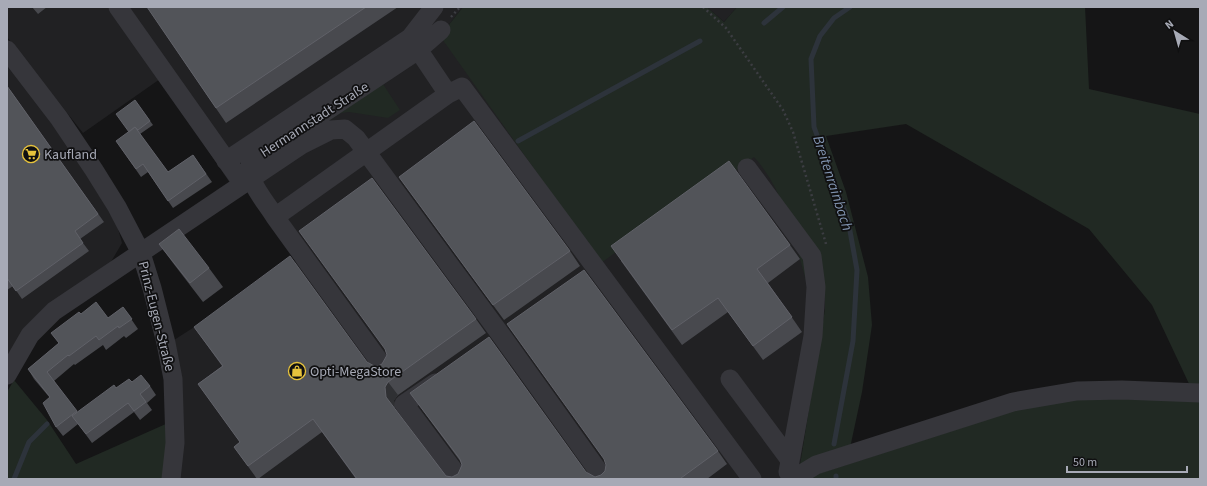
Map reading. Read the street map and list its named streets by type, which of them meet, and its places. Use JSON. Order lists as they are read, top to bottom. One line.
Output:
{"streets":{"street":["Hermannstadt Straße","Prinz-Eugen-Straße"]},"water":["Breitenrainbach"],"places":{"supermarket":["Kaufland"],"shop":["Opti-MegaStore"]},"scale_bar":"50 m","north":"top left"}
